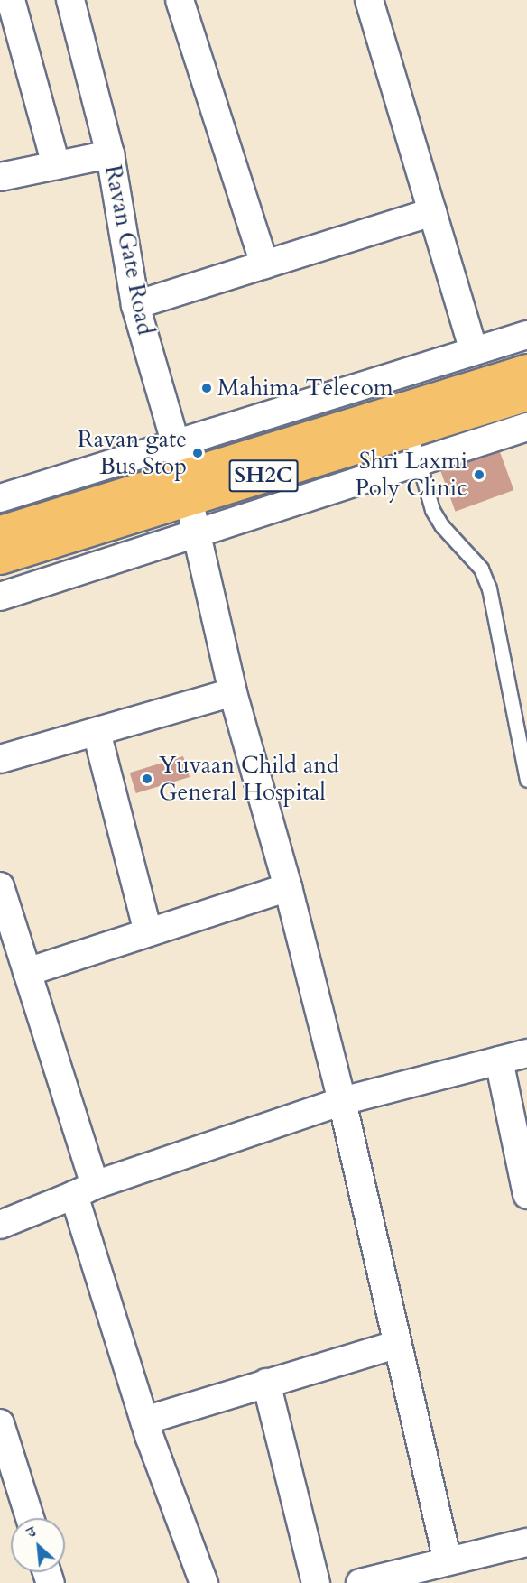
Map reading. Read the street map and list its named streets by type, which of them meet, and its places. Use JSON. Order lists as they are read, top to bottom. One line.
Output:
{"streets":{"main road":["SH2C"],"street":["Ravan Gate Road"]},"crossings":[["Ravan Gate Road","SH2C"]],"places":["Mahima Telecom","Ravan gate Bus Stop","Shri Laxmi Poly Clinic","Yuvaan Child and General Hospital"],"north":"top left"}
